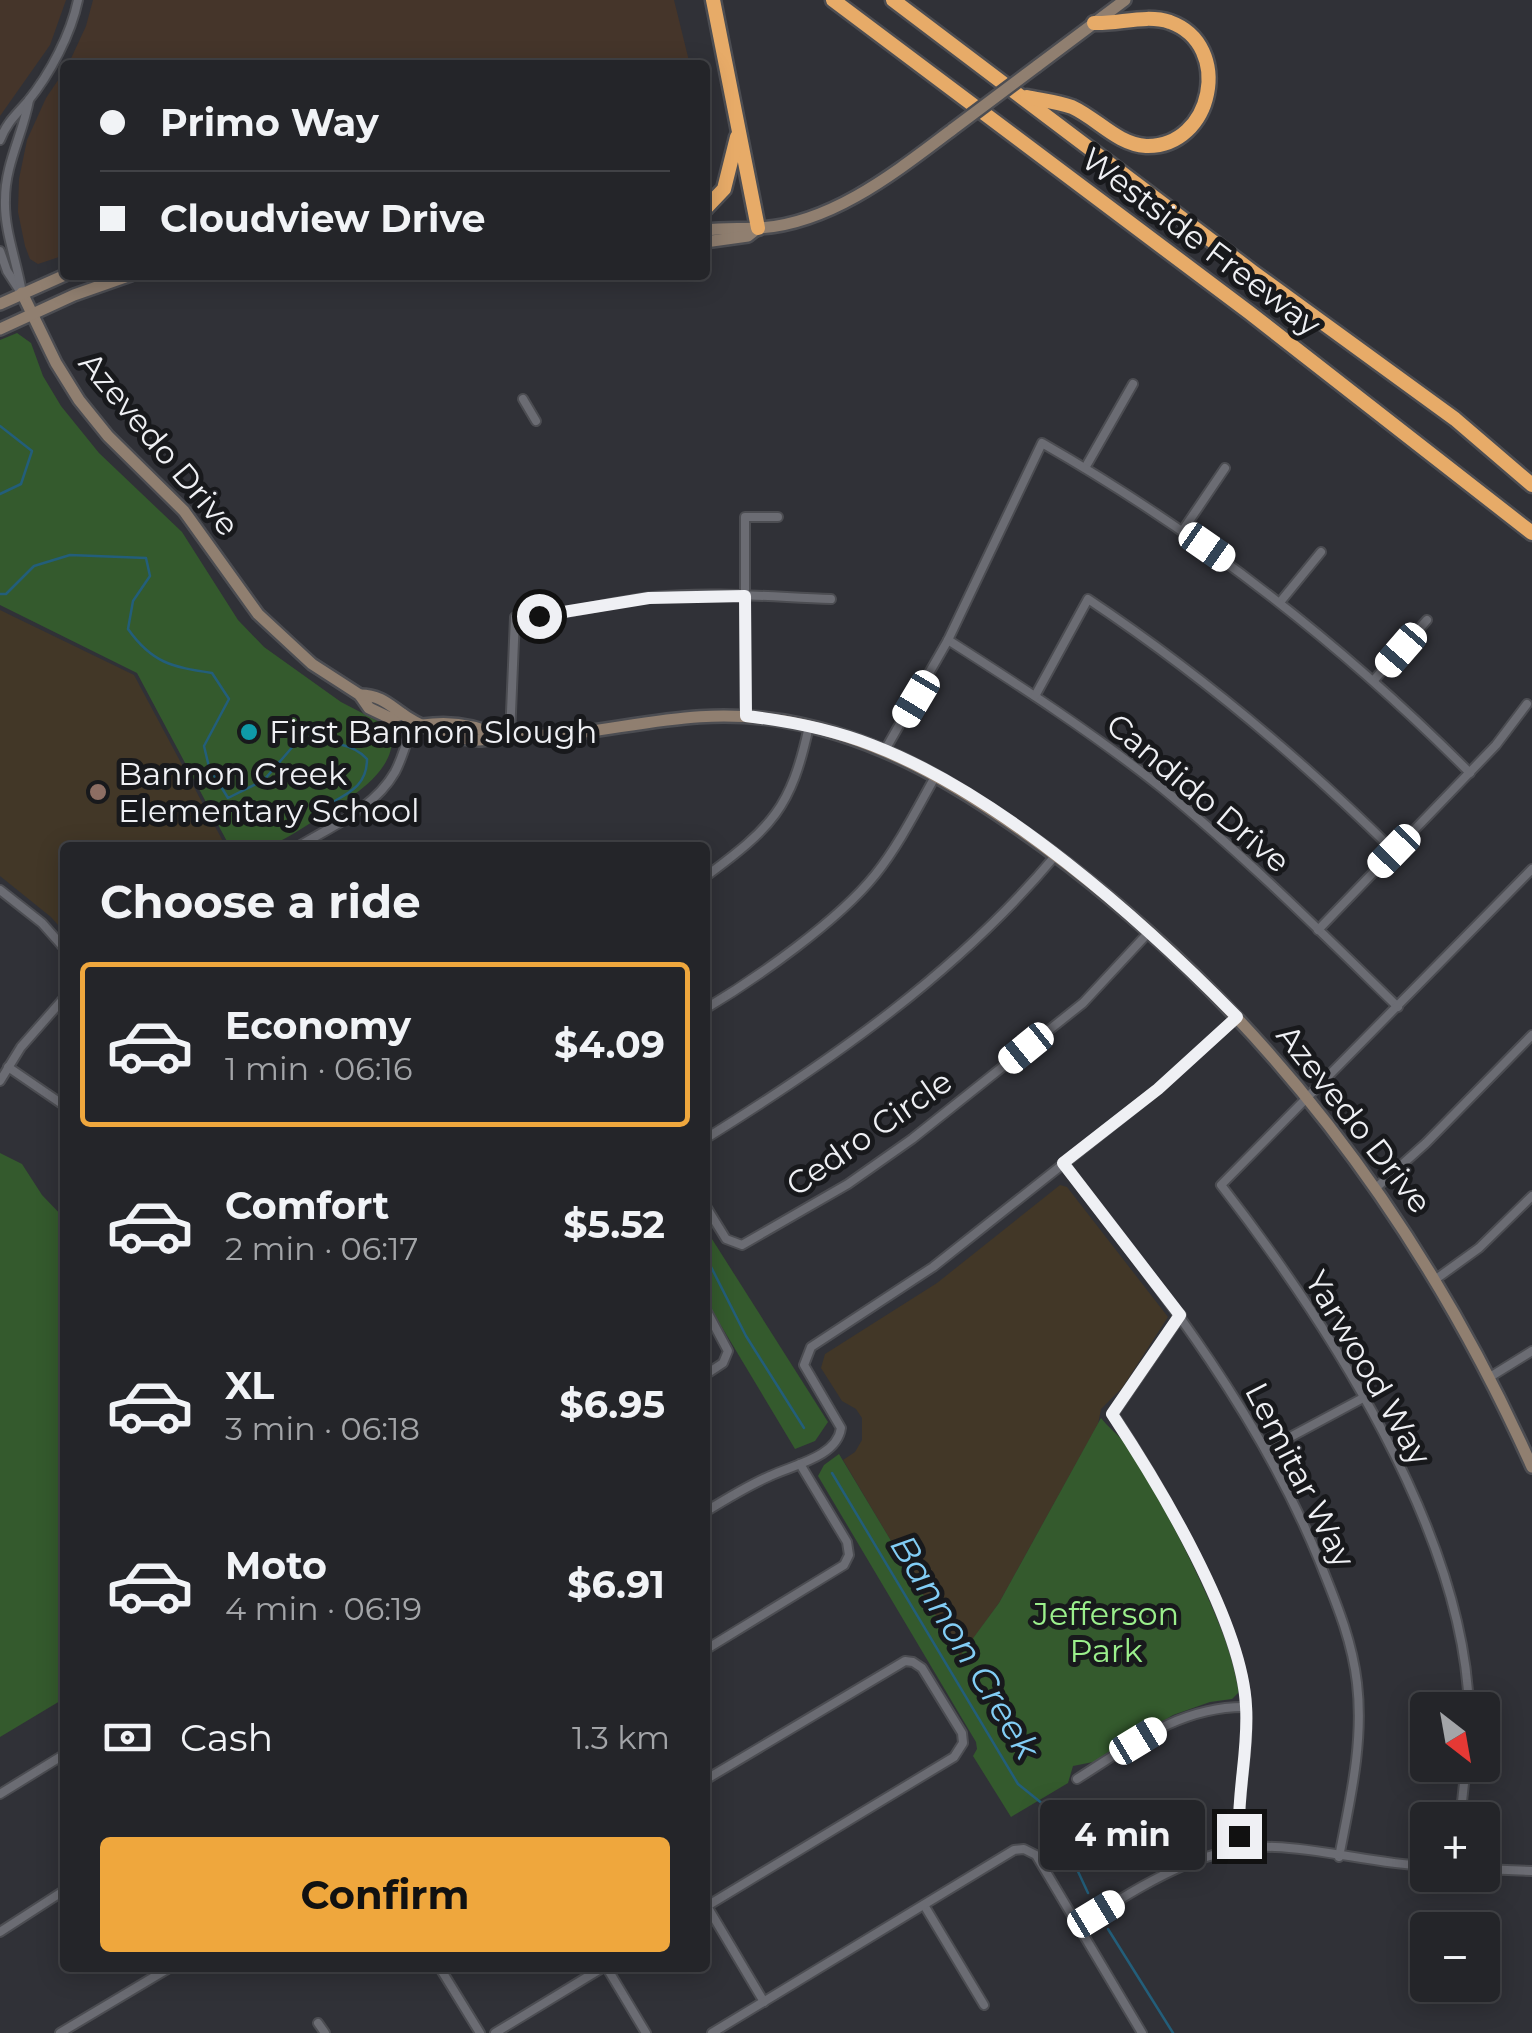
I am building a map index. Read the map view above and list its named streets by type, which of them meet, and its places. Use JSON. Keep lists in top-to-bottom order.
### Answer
{
  "streets": {
    "highway": ["Westside Freeway"],
    "street": [
      "Azevedo Drive",
      "Candido Drive",
      "Cedro Circle",
      "Yarwood Way",
      "Lemitar Way"
    ]
  },
  "crossings": [
    ["Azevedo Drive", "Cedro Circle"],
    ["Azevedo Drive", "Yarwood Way"]
  ],
  "water": ["Bannon Creek"],
  "parks": ["Jefferson Park"],
  "places": ["First Bannon Slough", "Bannon Creek Elementary School"],
  "north": "bottom right",
  "page": {
    "banner": ["Primo Way", "Cloudview Drive"],
    "heading": "Choose a ride",
    "list": [
      {
        "name": "Economy",
        "note": "1 min · 06:16",
        "value": "$4.09"
      },
      {
        "name": "Comfort",
        "note": "2 min · 06:17",
        "value": "$5.52"
      },
      {
        "name": "XL",
        "note": "3 min · 06:18",
        "value": "$6.95"
      },
      {
        "name": "Moto",
        "note": "4 min · 06:19",
        "value": "$6.91"
      }
    ],
    "pay": ["Cash", "1.3 km"],
    "map_buttons": ["+", "−"],
    "bubble": "4 min",
    "buttons": "Confirm"
  }
}
